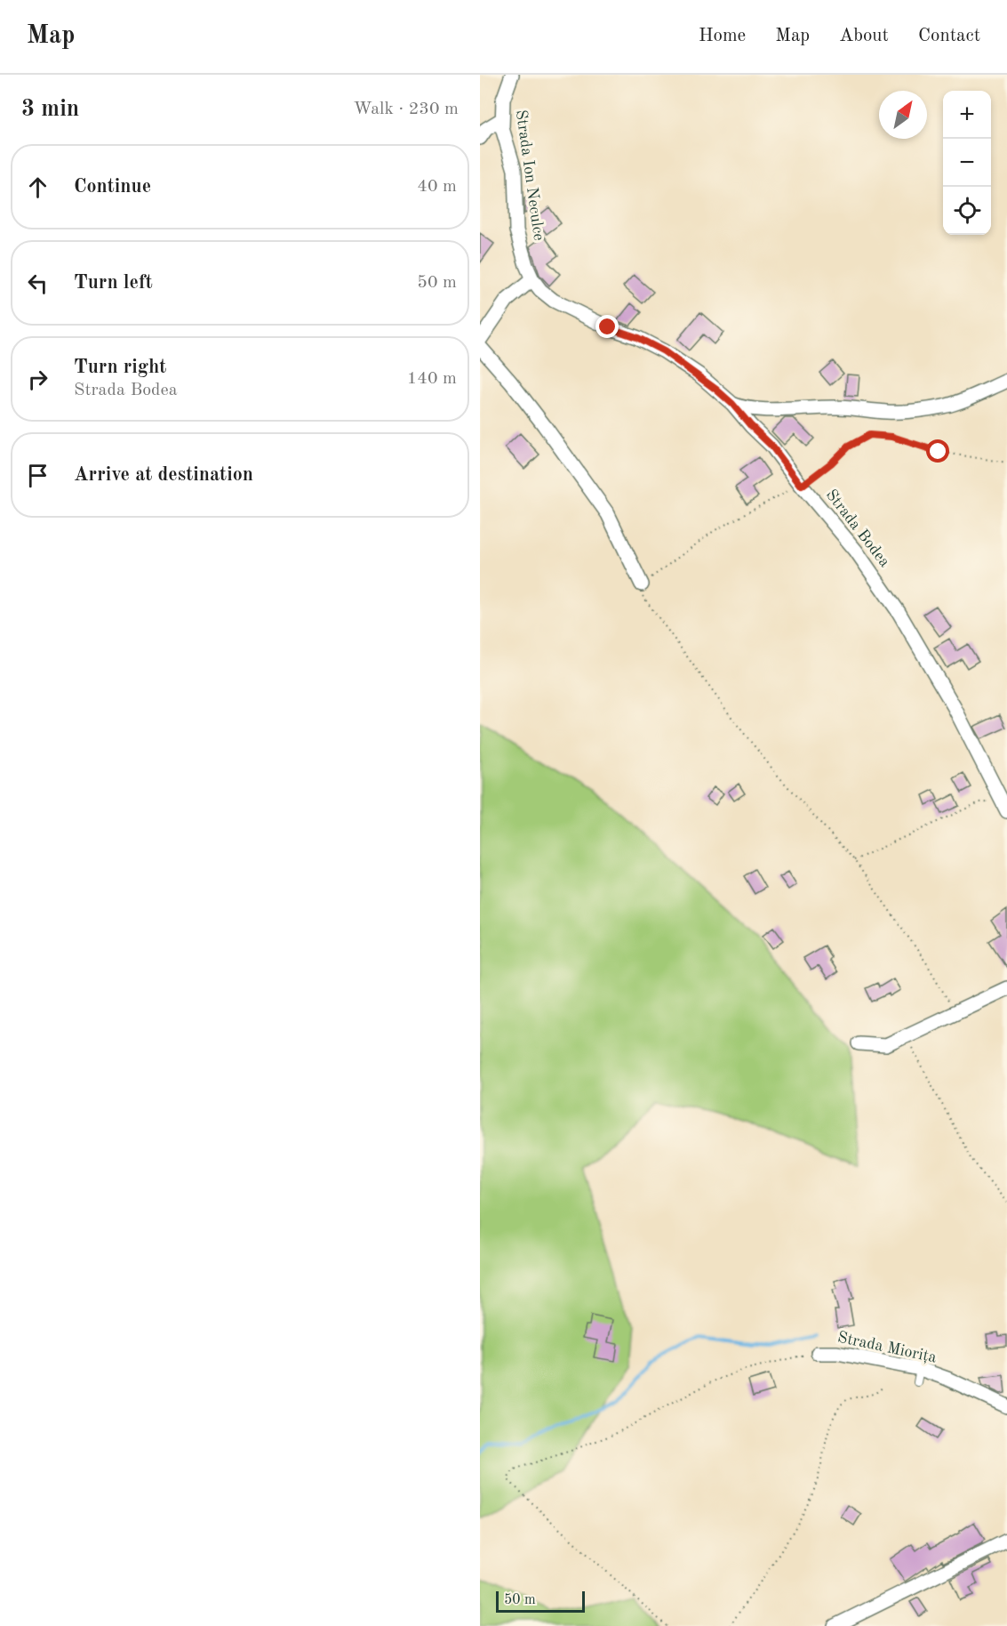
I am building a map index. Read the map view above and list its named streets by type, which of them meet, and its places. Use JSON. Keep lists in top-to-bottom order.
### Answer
{
  "streets": {
    "street": ["Strada Ion Neculce", "Strada Bodea", "Strada Miorița"]
  },
  "crossings": [
    ["Strada Ion Neculce", "Strada Bodea"]
  ],
  "scale_bar": "50 m",
  "north": "top right",
  "page": {
    "header": "Map",
    "nav": [
      "Home",
      "Map",
      "About",
      "Contact"
    ],
    "heading": ["3 min", "Walk · 230 m"],
    "map_buttons": ["+", "−"],
    "list": [
      ["Continue", "40 m"],
      ["Turn left", "50 m"],
      ["Turn right", "Strada Bodea", "140 m"],
      "Arrive at destination"
    ],
    "scale": "50 m"
  }
}
